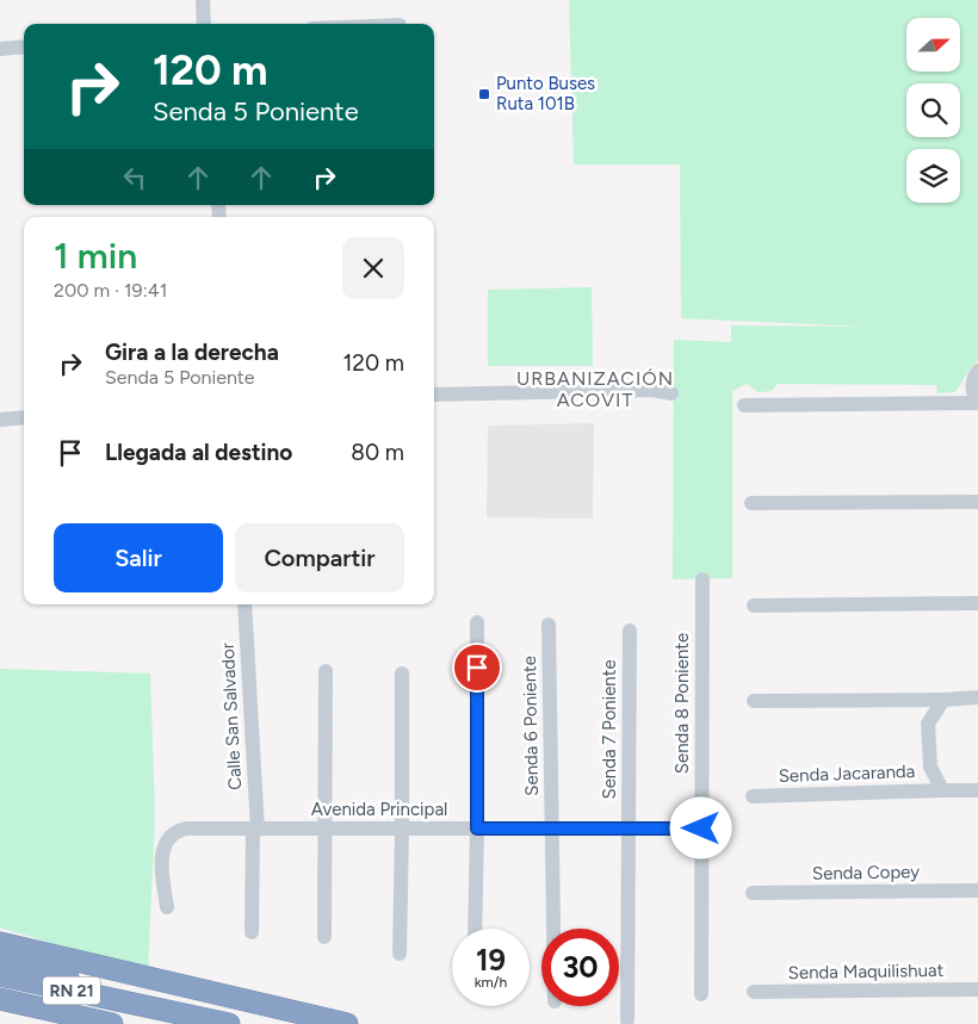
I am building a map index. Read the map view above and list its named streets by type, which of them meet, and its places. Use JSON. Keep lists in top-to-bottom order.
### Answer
{
  "streets": {
    "highway": ["RN 21"],
    "street": [
      "Senda 8 Poniente",
      "Calle San Salvador",
      "Senda 6 Poniente",
      "Senda 7 Poniente",
      "Senda Jacaranda",
      "Avenida Principal",
      "Senda Copey",
      "Senda Maquilishuat"
    ]
  },
  "crossings": [
    ["Senda 8 Poniente", "Avenida Principal"],
    ["Calle San Salvador", "Avenida Principal"],
    ["Senda 6 Poniente", "Avenida Principal"],
    ["Senda 7 Poniente", "Avenida Principal"]
  ],
  "districts": ["URBANIZACIÓN ACOVIT"],
  "places": {
    "transit": ["Punto Buses Ruta 101B"]
  },
  "north": "right",
  "page": {
    "turn": ["120 m", "Senda 5 Poniente"],
    "heading": ["1 min", "200 m · 19:41"],
    "list": [
      {
        "name": "Gira a la derecha",
        "note": "Senda 5 Poniente",
        "value": "120 m"
      },
      {
        "name": "Llegada al destino",
        "value": "80 m"
      }
    ],
    "buttons": ["Salir", "Compartir"],
    "speed": "19 km/h",
    "limit": "30"
  }
}
